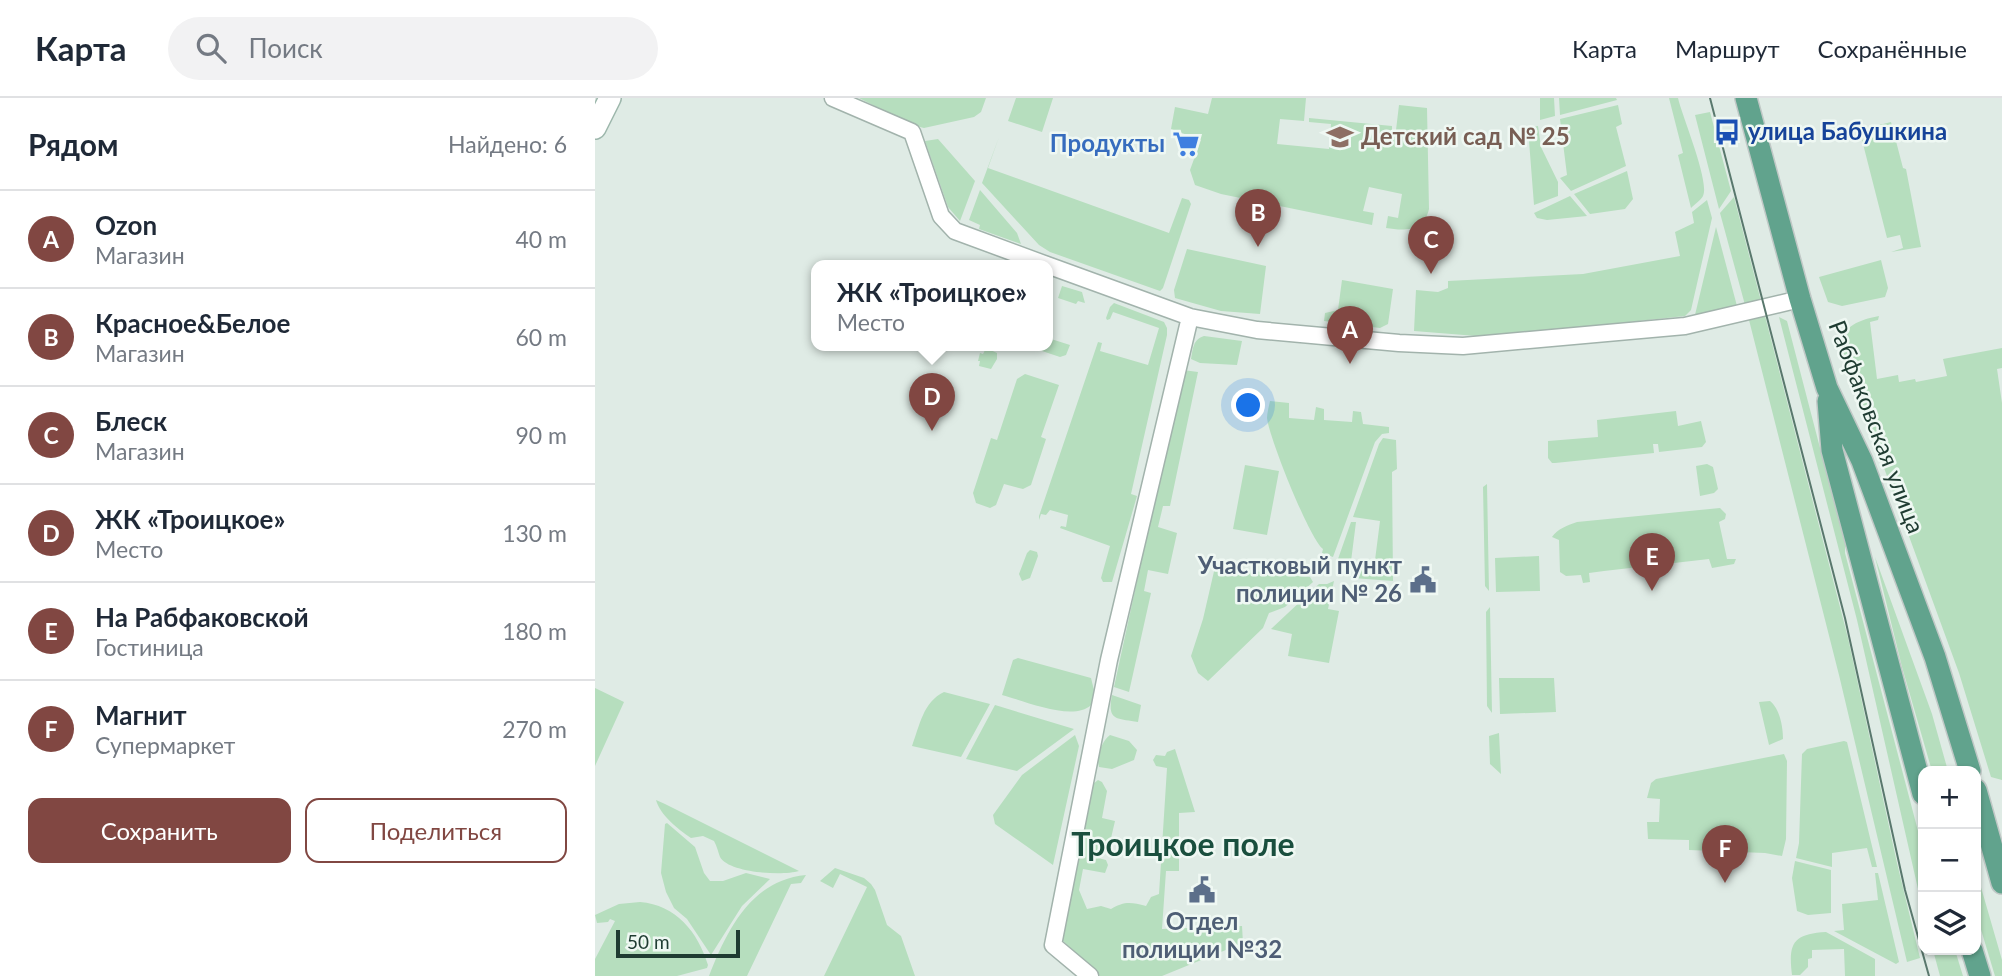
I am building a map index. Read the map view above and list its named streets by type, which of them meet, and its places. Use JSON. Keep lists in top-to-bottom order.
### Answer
{
  "streets": {
    "main road": ["Рабфаковская улица"]
  },
  "districts": ["Троицкое поле"],
  "places": {
    "bus stop": ["улица Бабушкина"],
    "school or university": ["Детский сад № 25"],
    "supermarket": ["Продукты"],
    "public building": ["Участковый пункт полиции № 26", "Отдел полиции №32"]
  },
  "scale_bar": "50 m",
  "page": {
    "header": "Карта",
    "search": "Поиск",
    "nav": ["Карта", "Маршрут", "Сохранённые"],
    "heading": ["Рядом", "Найдено: 6"],
    "list": [
      {
        "mark": "A",
        "name": "Ozon",
        "note": "Магазин",
        "value": "40 m"
      },
      {
        "mark": "B",
        "name": "Красное&Белое",
        "note": "Магазин",
        "value": "60 m"
      },
      {
        "mark": "C",
        "name": "Блеск",
        "note": "Магазин",
        "value": "90 m"
      },
      {
        "mark": "D",
        "name": "ЖК «Троицкое»",
        "note": "Место",
        "value": "130 m"
      },
      {
        "mark": "E",
        "name": "На Рабфаковской",
        "note": "Гостиница",
        "value": "180 m"
      },
      {
        "mark": "F",
        "name": "Магнит",
        "note": "Супермаркет",
        "value": "270 m"
      }
    ],
    "pins": [
      "B",
      "C",
      "A",
      "D",
      "E",
      "F"
    ],
    "popup": ["ЖК «Троицкое»", "Место"],
    "map_buttons": ["+", "−"],
    "buttons": ["Сохранить", "Поделиться"],
    "scale": "50 m"
  }
}
